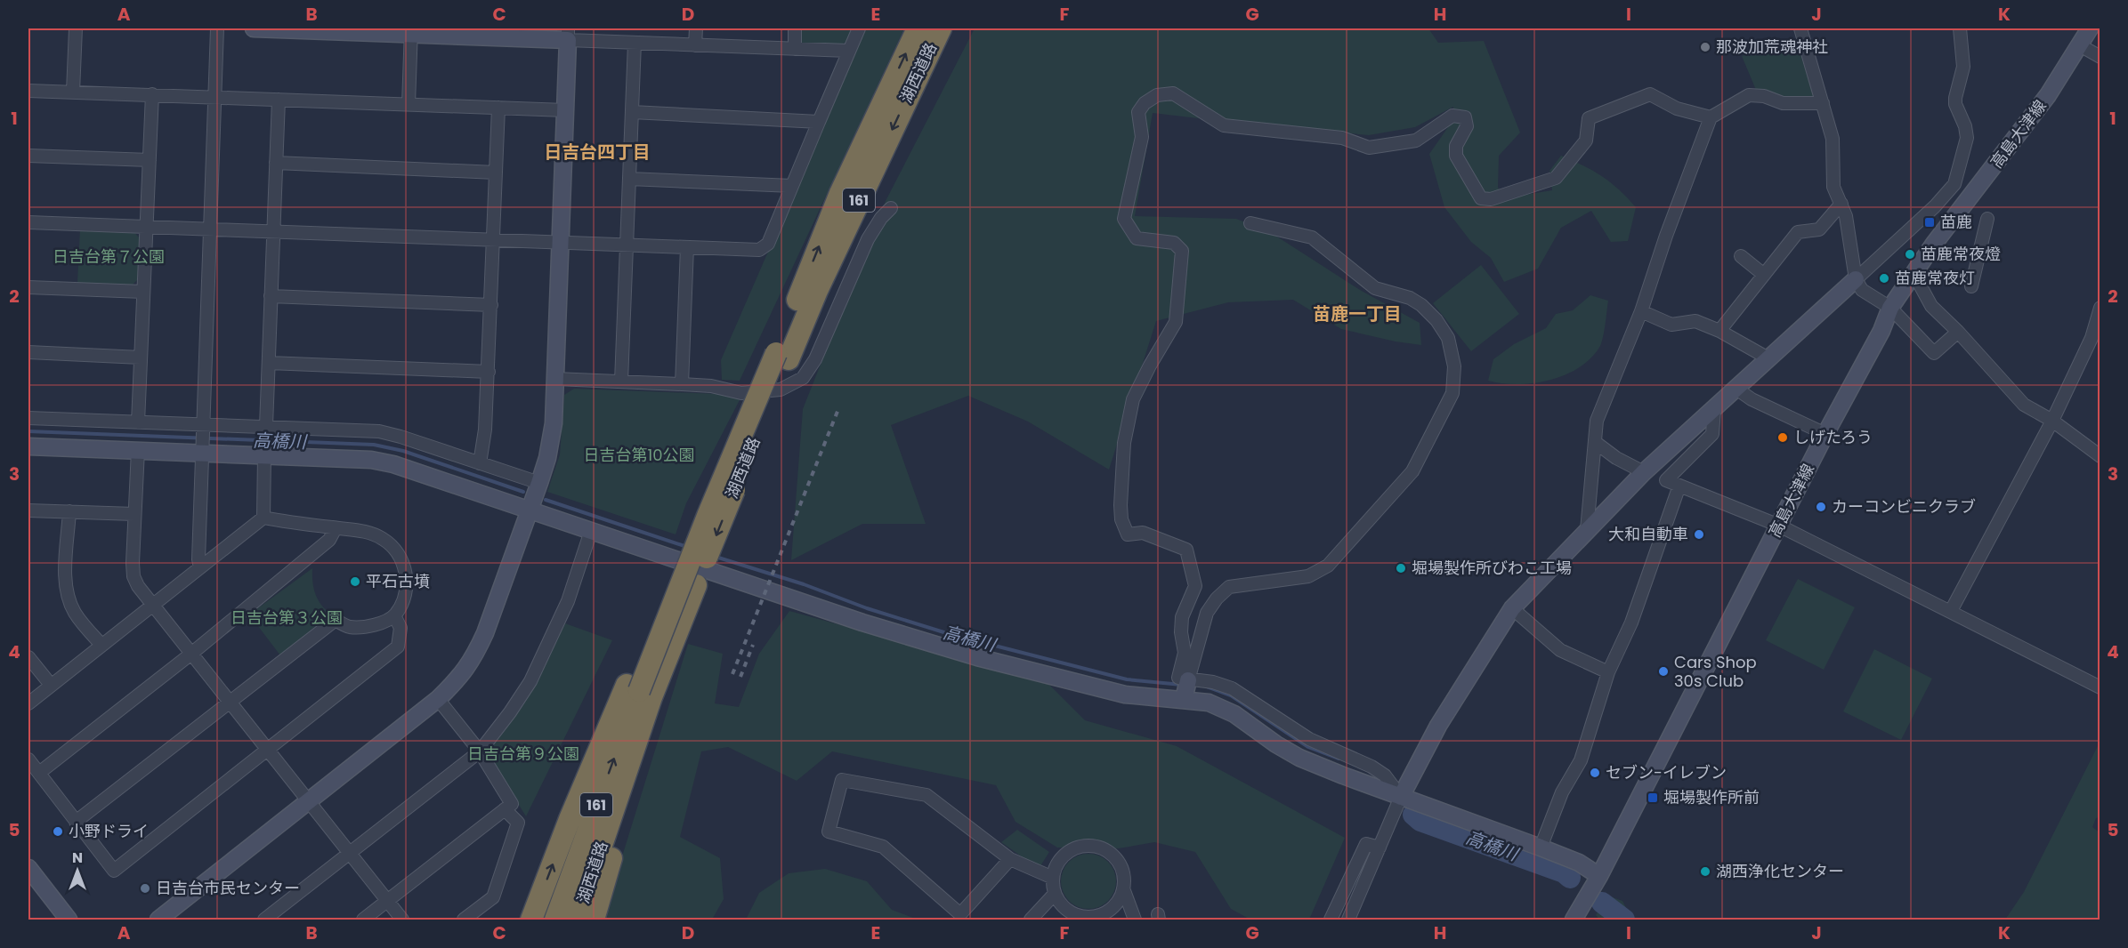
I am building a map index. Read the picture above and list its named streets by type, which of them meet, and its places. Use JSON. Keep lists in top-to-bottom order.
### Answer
{
  "streets": {
    "highway": ["湖西道路", "161"],
    "street": ["高島大津線"]
  },
  "districts": ["日吉台四丁目", "苗鹿一丁目"],
  "water": ["高橋川"],
  "parks": [
    "日吉台第７公園",
    "日吉台第10公園",
    "日吉台第３公園",
    "日吉台第９公園"
  ],
  "places": {
    "other": [
      "那波加荒魂神社",
      "苗鹿常夜燈",
      "苗鹿常夜灯",
      "しげたろう",
      "カーコンビニクラブ",
      "大和自動車",
      "堀場製作所びわこ工場",
      "平石古墳",
      "Cars Shop 30s Club",
      "セブン-イレブン",
      "小野ドライ",
      "湖西浄化センター",
      "日吉台市民センター"
    ],
    "transit": ["苗鹿", "堀場製作所前"]
  },
  "north": "top",
  "grid": {
    "columns": [
      "A",
      "B",
      "C",
      "D",
      "E",
      "F",
      "G",
      "H",
      "I",
      "J",
      "K"
    ],
    "rows": [
      "1",
      "2",
      "3",
      "4",
      "5"
    ]
  }
}
